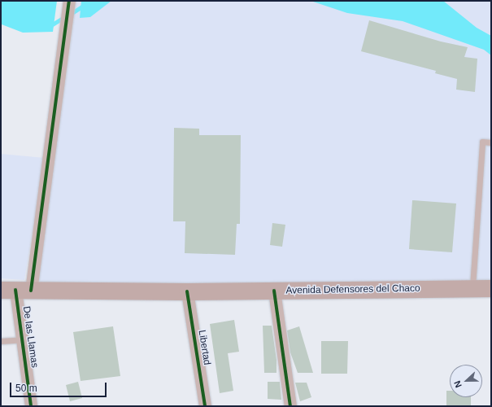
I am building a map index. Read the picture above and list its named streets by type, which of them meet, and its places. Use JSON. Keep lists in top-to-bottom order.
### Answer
{
  "streets": {
    "main road": ["Avenida Defensores del Chaco"],
    "street": ["De las Llamas", "Libertad"]
  },
  "crossings": [
    ["Avenida Defensores del Chaco", "De las Llamas"],
    ["Avenida Defensores del Chaco", "Libertad"]
  ],
  "scale_bar": "50 m",
  "north": "left"
}
